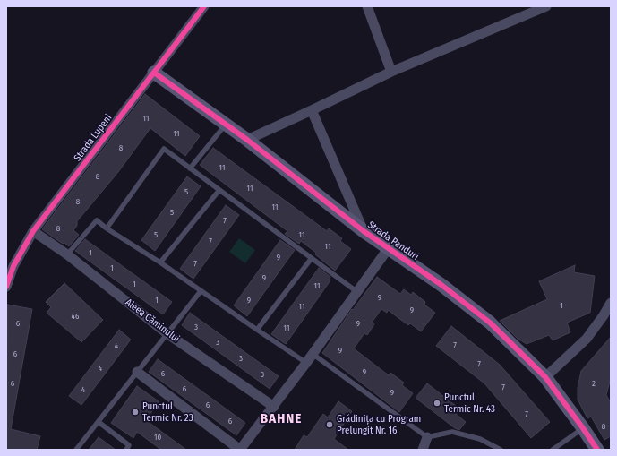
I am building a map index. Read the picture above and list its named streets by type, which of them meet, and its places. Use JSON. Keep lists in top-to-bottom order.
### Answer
{
  "streets": {
    "street": ["Strada Lupeni", "Strada Panduri", "Aleea Căminului"]
  },
  "crossings": [
    ["Strada Lupeni", "Strada Panduri"],
    ["Strada Lupeni", "Aleea Căminului"]
  ],
  "districts": ["BAHNE"],
  "places": ["Punctul Termic Nr. 43", "Punctul Termic Nr. 23", "Grădinița cu Program Prelungit Nr. 16"],
  "house_numbers": [
    "11",
    "11",
    "8",
    "11",
    "8",
    "11",
    "5",
    "8",
    "11",
    "5",
    "7",
    "8",
    "5",
    "11",
    "7",
    "11",
    "1",
    "9",
    "7",
    "1",
    "9",
    "1",
    "11",
    "9",
    "1",
    "9",
    "1",
    "11",
    "9",
    "46",
    "6",
    "9",
    "3",
    "11",
    "3",
    "7",
    "4",
    "9",
    "6",
    "3",
    "7",
    "4",
    "9",
    "6",
    "3",
    "6",
    "2",
    "7",
    "6",
    "4",
    "9",
    "6",
    "7",
    "6",
    "8",
    "10"
  ]
}
